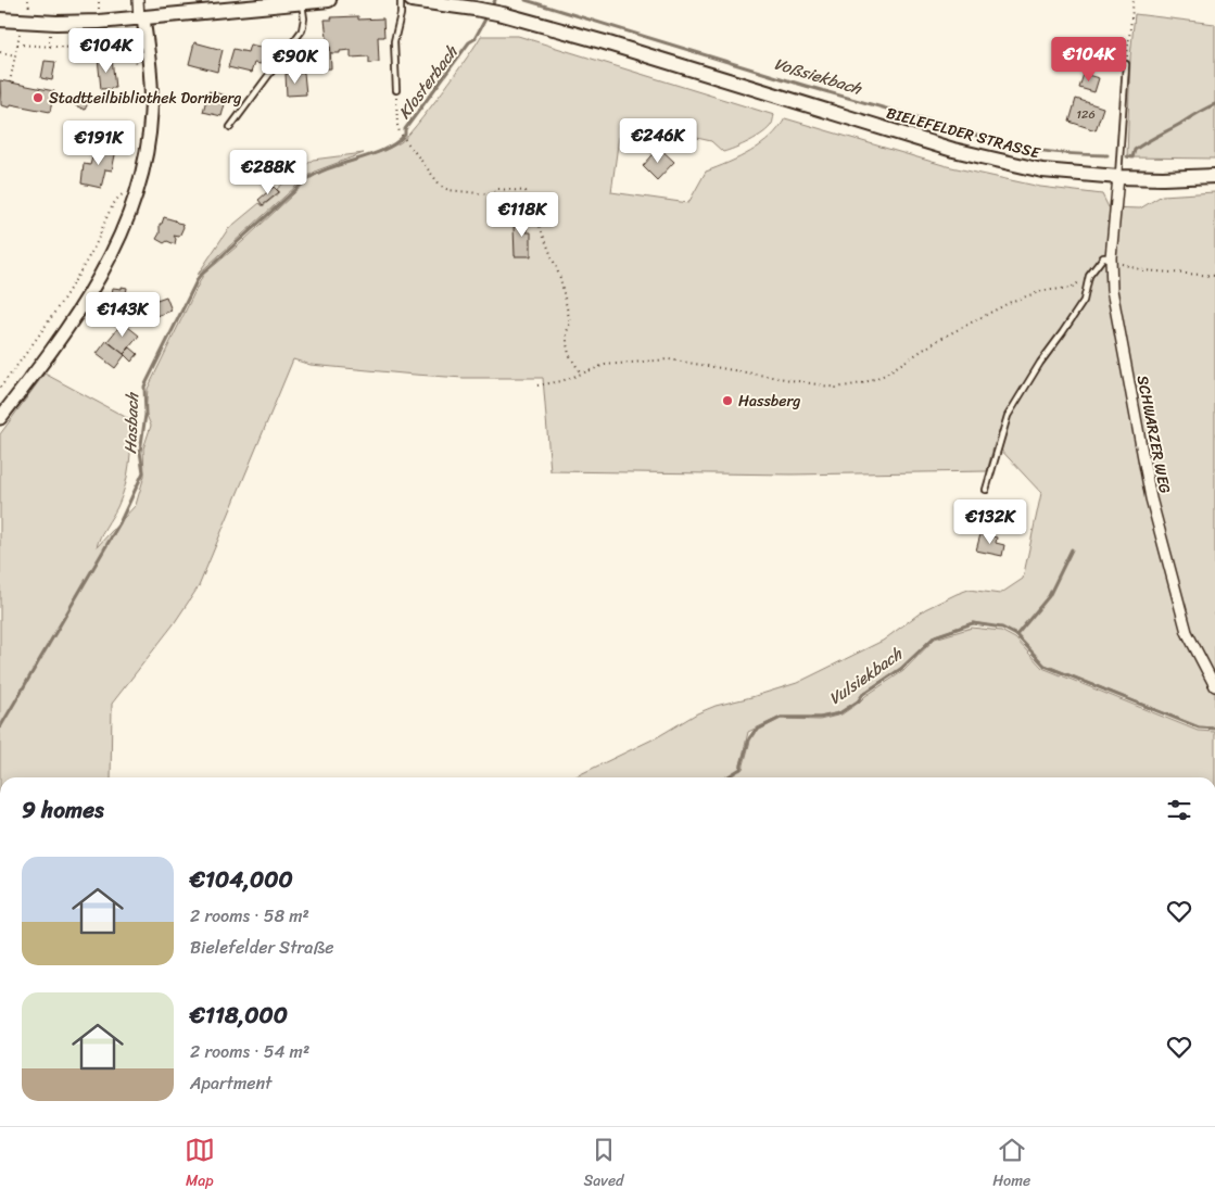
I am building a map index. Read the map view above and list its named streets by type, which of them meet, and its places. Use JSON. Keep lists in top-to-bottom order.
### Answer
{
  "streets": {
    "main road": ["BIELEFELDER STRASSE"],
    "street": ["SCHWARZER WEG"]
  },
  "crossings": [
    ["BIELEFELDER STRASSE", "SCHWARZER WEG"]
  ],
  "water": [
    "Voßsiekbach",
    "Klosterbach",
    "Hasbach",
    "Vulsiekbach"
  ],
  "places": ["Stadtteilbibliothek Dornberg", "Hassberg"],
  "house_numbers": ["126"],
  "page": {
    "price": [
      "€104K",
      "€104K",
      "€90K",
      "€246K",
      "€191K",
      "€288K",
      "€118K",
      "€143K",
      "€132K"
    ],
    "heading": "9 homes",
    "list": [
      {
        "name": "€104,000",
        "note": "2 rooms · 58 m² · Bielefelder Straße"
      },
      {
        "name": "€118,000",
        "note": "2 rooms · 54 m² · Apartment"
      }
    ],
    "tabs": ["Map", "Saved", "Home"]
  }
}
